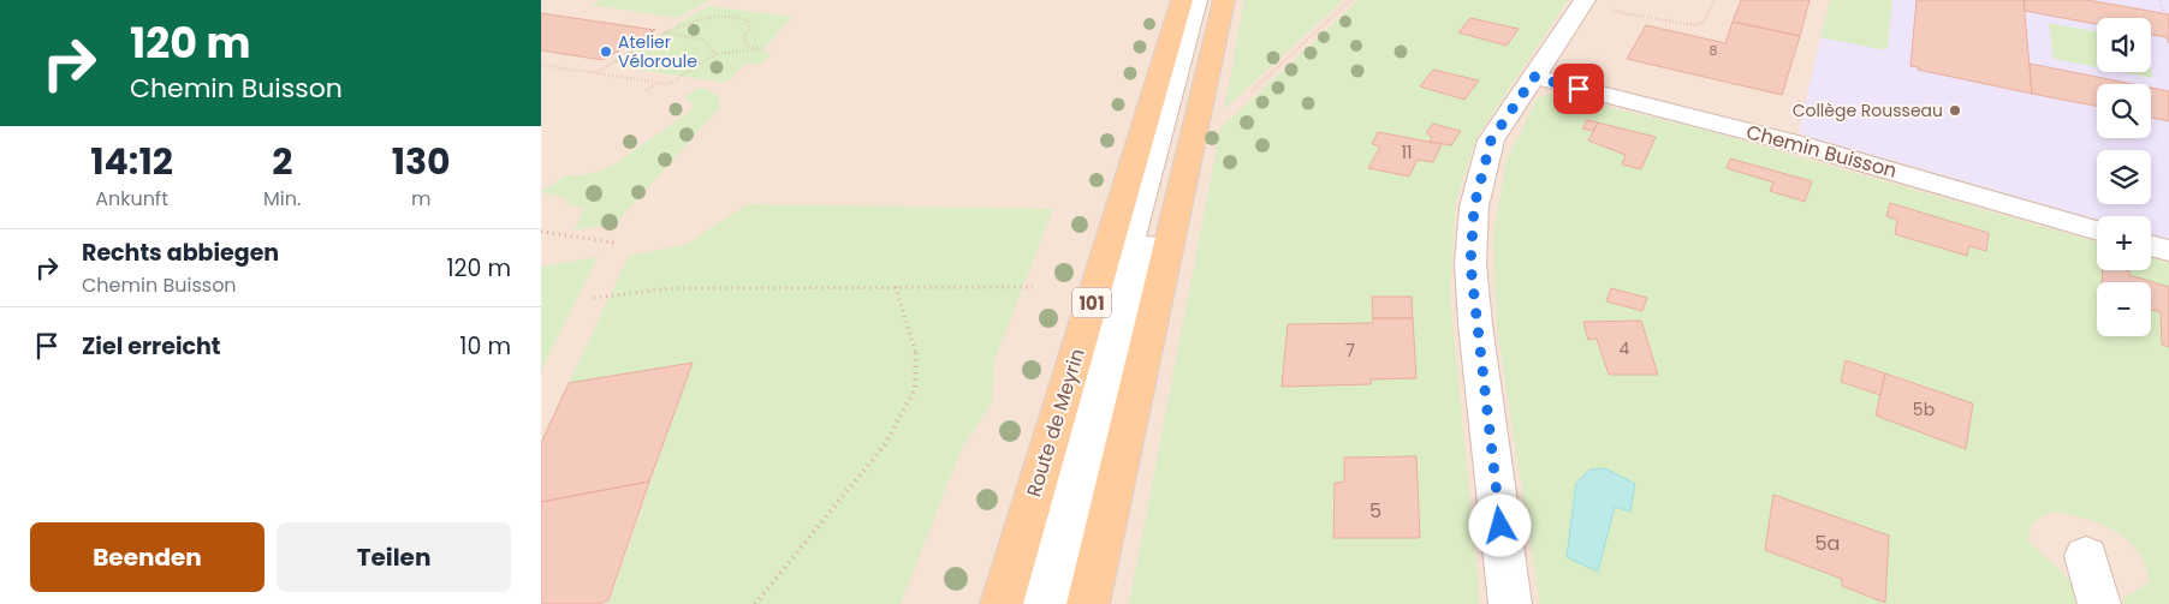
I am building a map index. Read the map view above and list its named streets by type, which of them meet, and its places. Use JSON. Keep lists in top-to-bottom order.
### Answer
{
  "streets": {
    "main road": ["101", "Route de Meyrin"],
    "street": ["Chemin Buisson"]
  },
  "places": ["Atelier Véloroule", "Collège Rousseau"],
  "house_numbers": [
    "8",
    "11",
    "4",
    "7",
    "5b",
    "5",
    "5a"
  ],
  "page": {
    "turn": ["120 m", "Chemin Buisson"],
    "map_buttons": ["+", "−"],
    "eta": [
      "14:12",
      "Ankunft",
      "2",
      "Min.",
      "130",
      "m"
    ],
    "list": [
      {
        "name": "Rechts abbiegen",
        "note": "Chemin Buisson",
        "value": "120 m"
      },
      {
        "name": "Ziel erreicht",
        "value": "10 m"
      }
    ],
    "buttons": ["Beenden", "Teilen"]
  }
}
